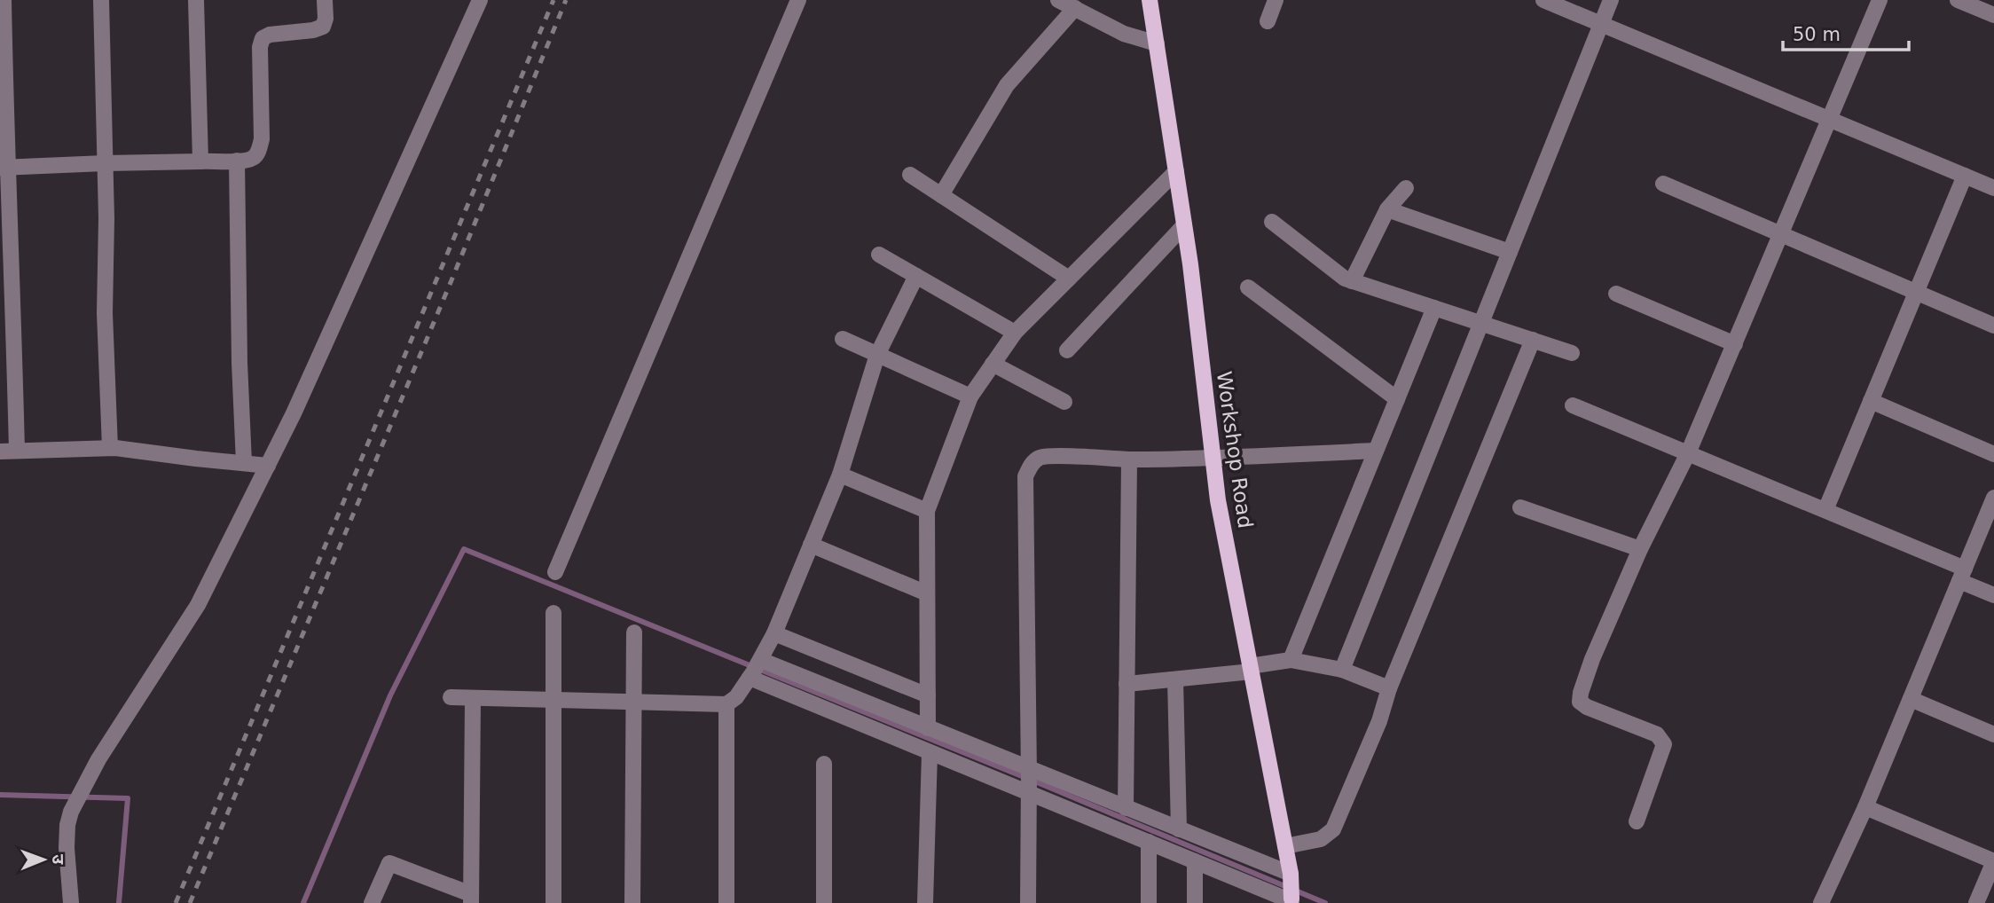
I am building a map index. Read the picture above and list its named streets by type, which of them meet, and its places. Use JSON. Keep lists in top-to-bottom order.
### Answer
{
  "streets": {
    "main road": ["Workshop Road"]
  },
  "scale_bar": "50 m",
  "north": "right"
}
